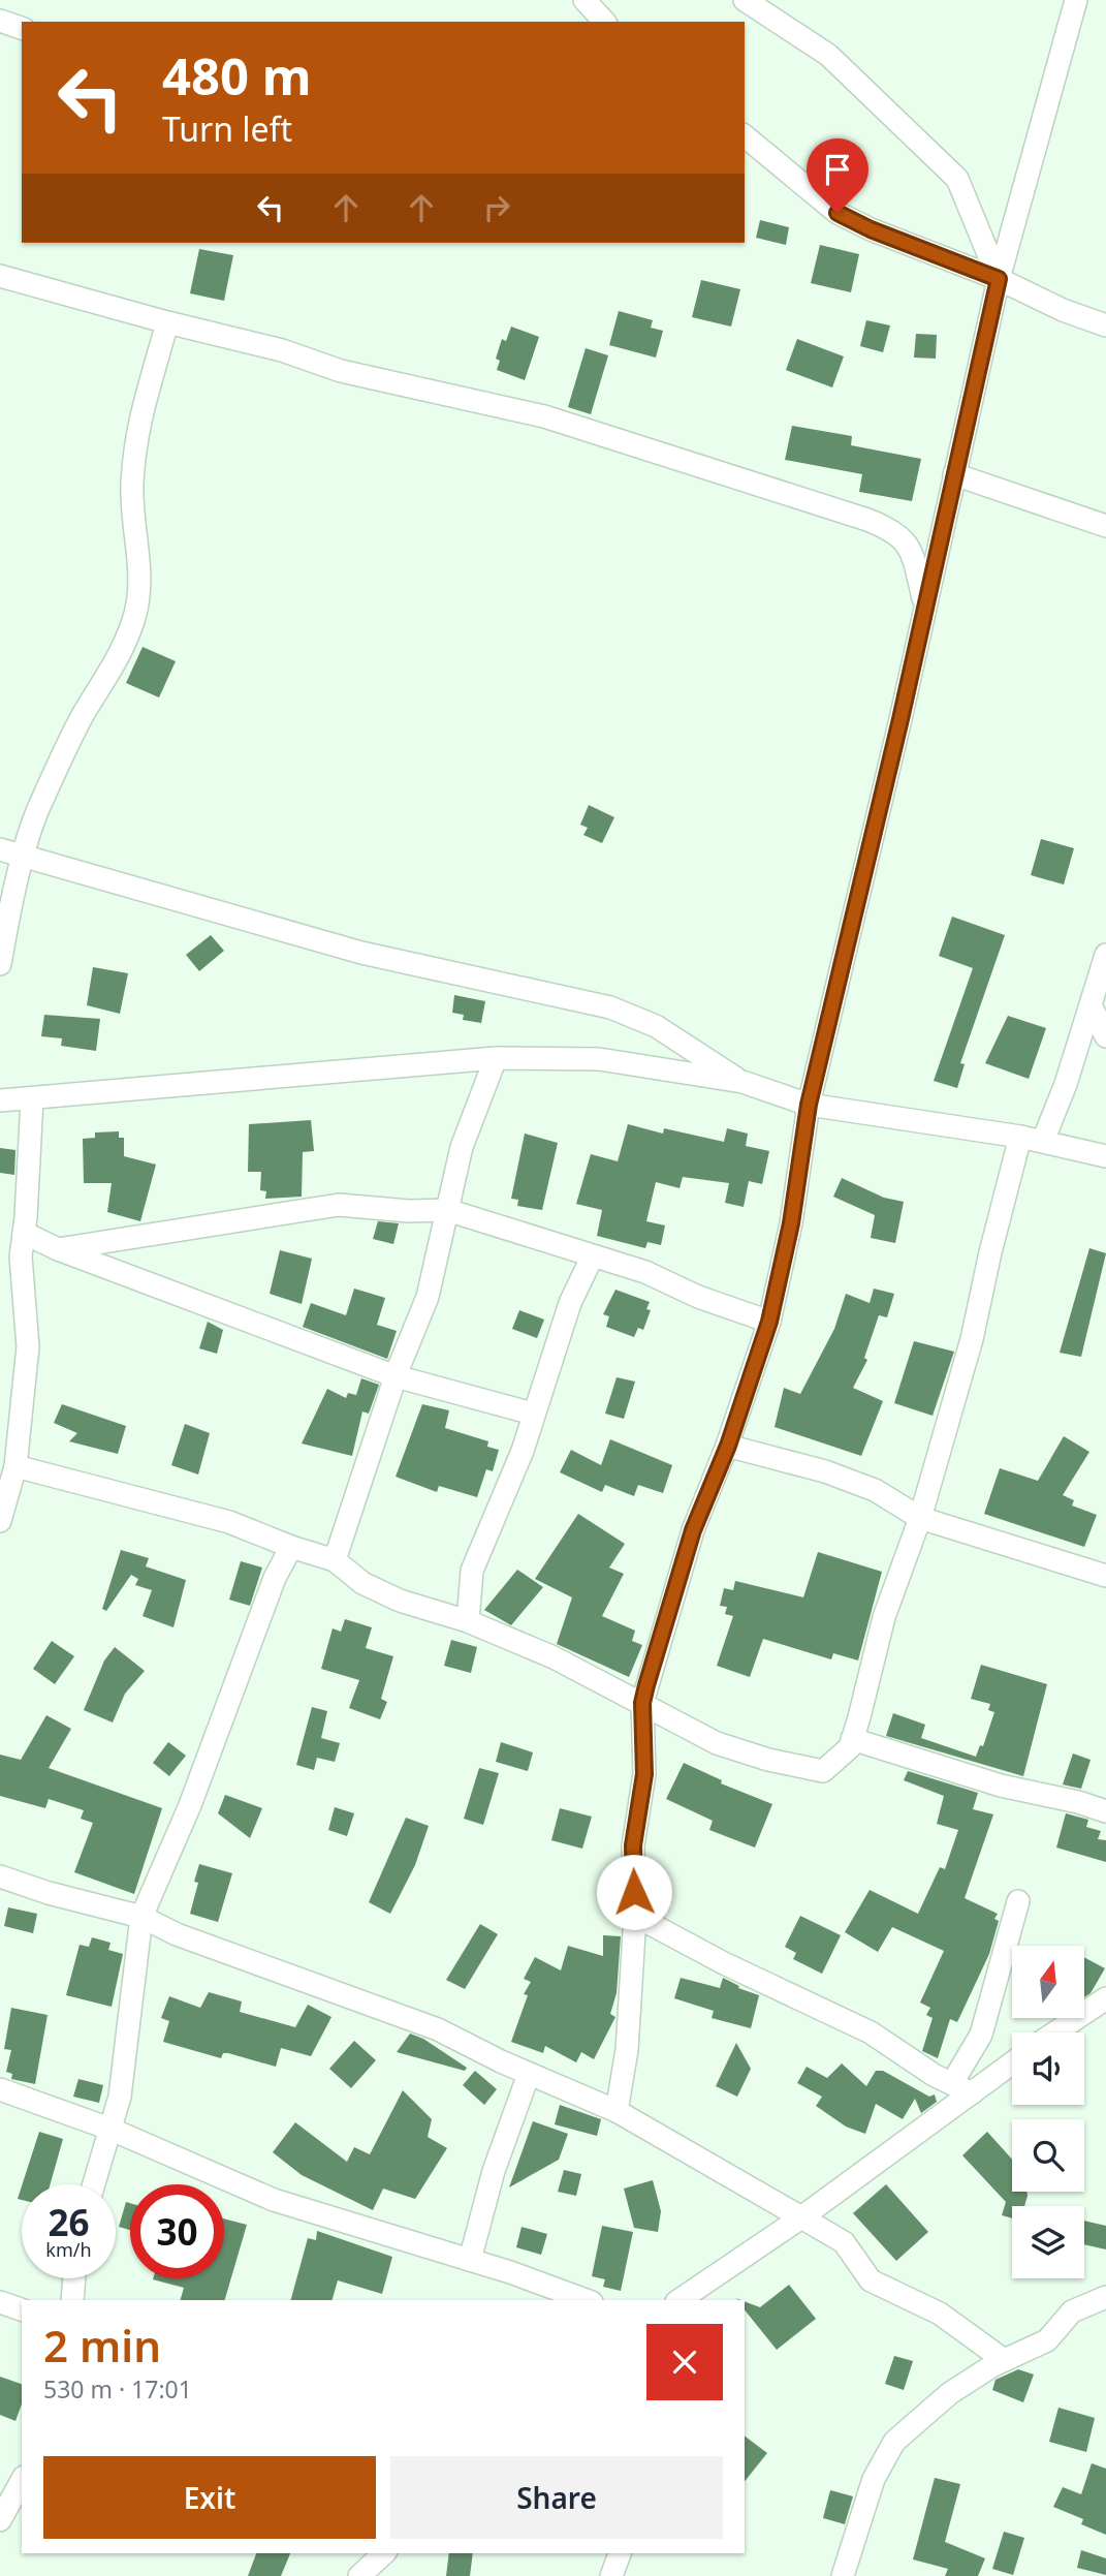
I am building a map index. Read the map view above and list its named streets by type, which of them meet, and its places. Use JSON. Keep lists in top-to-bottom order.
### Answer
{
  "north": "top",
  "page": {
    "turn": ["480 m", "Turn left"],
    "speed": "26 km/h",
    "limit": "30",
    "heading": ["2 min", "530 m · 17:01"],
    "buttons": ["Exit", "Share"]
  }
}
